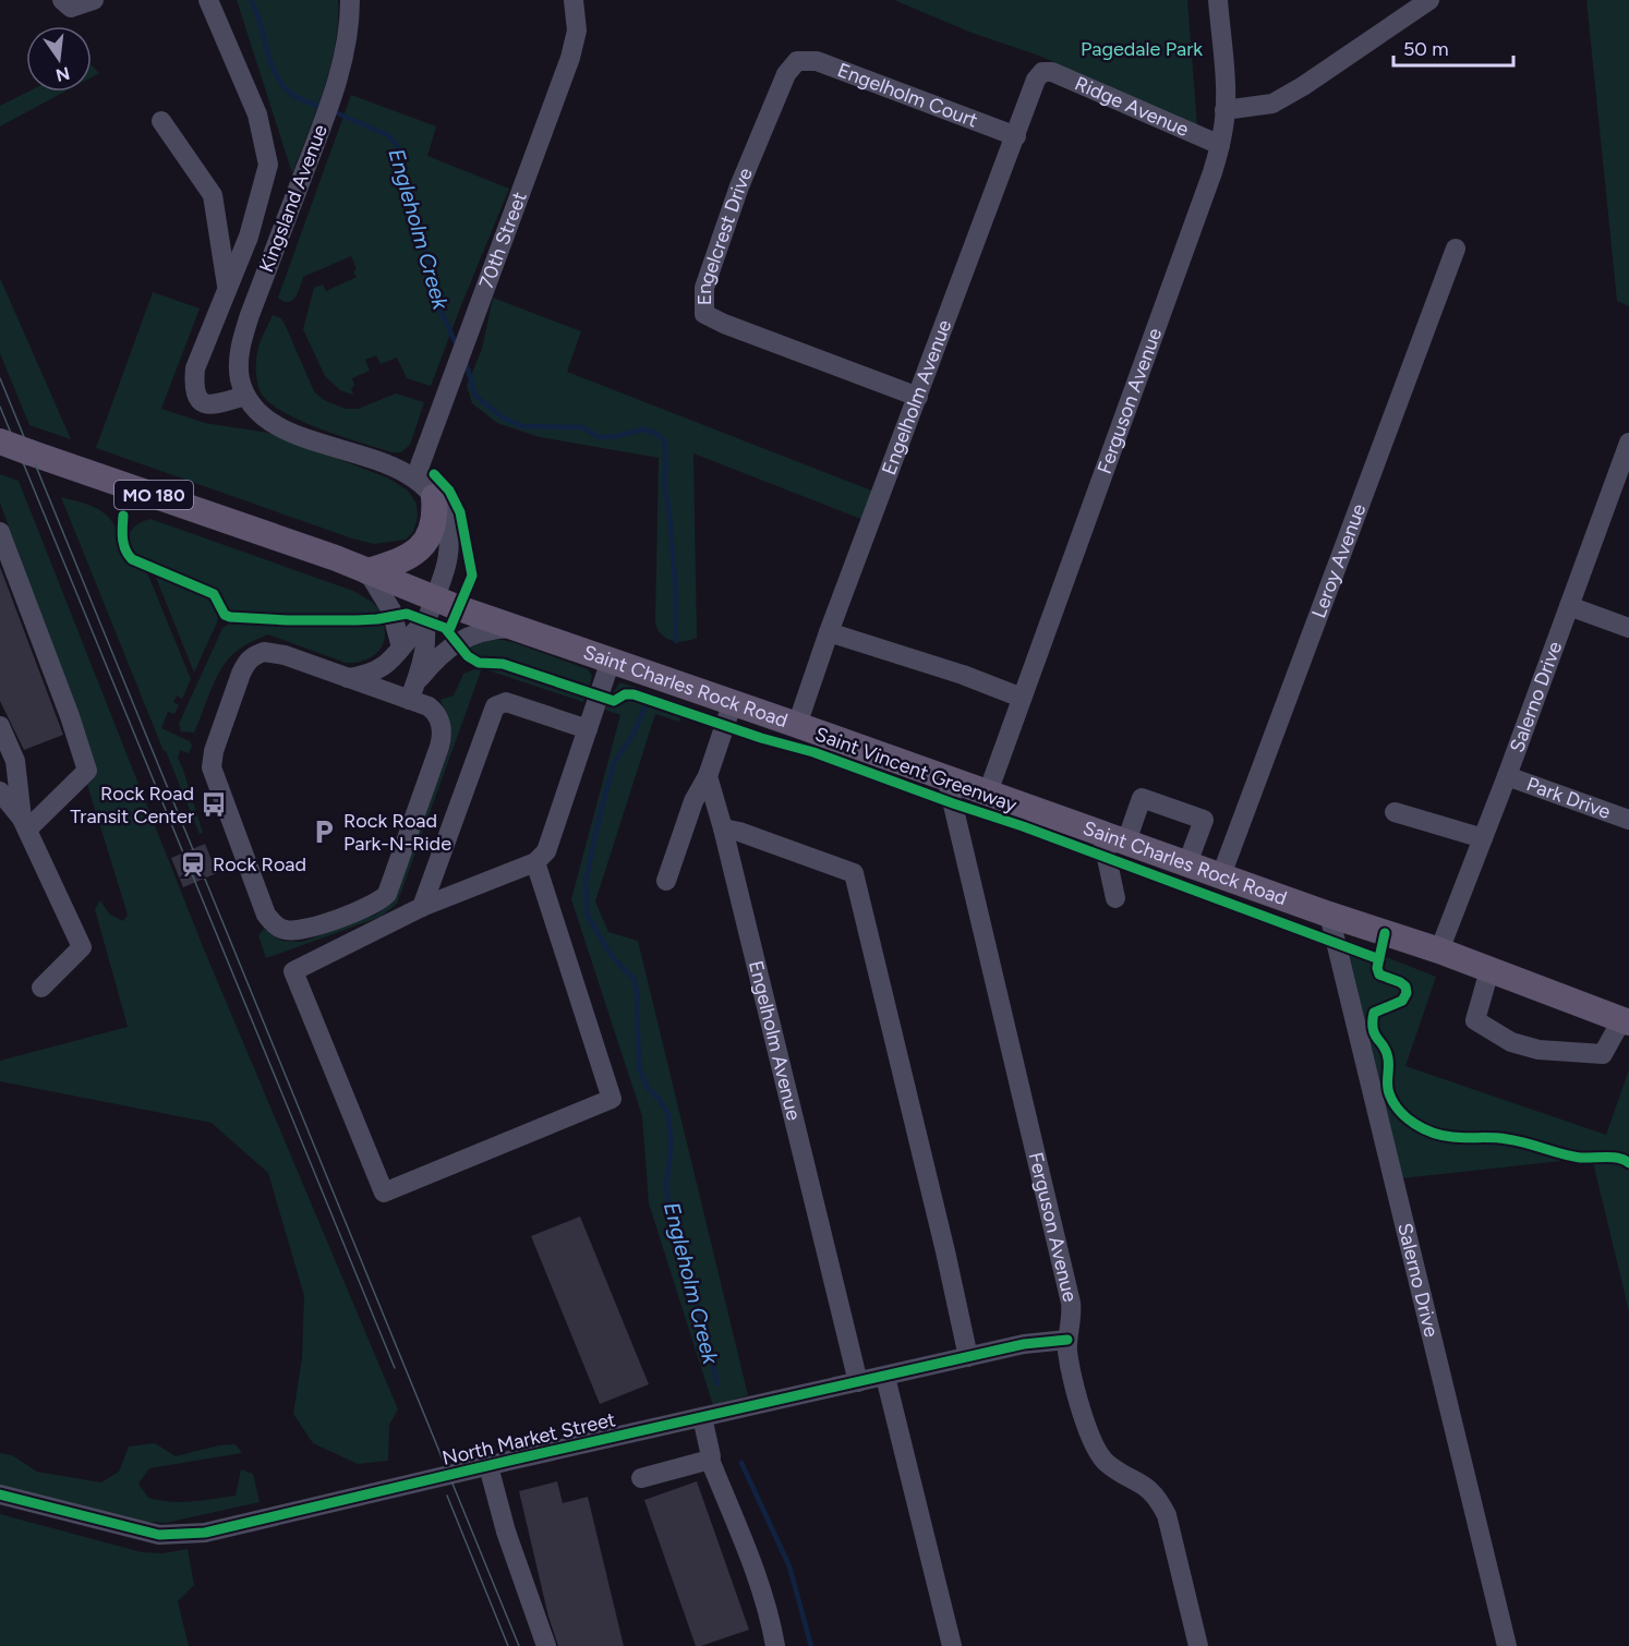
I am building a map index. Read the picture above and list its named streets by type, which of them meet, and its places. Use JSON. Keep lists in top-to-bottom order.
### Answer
{
  "streets": {
    "main road": ["MO 180", "Saint Charles Rock Road"],
    "street": [
      "Engelholm Court",
      "Ridge Avenue",
      "Kingsland Avenue",
      "Engelcrest Drive",
      "70th Street",
      "Engelholm Avenue",
      "Ferguson Avenue",
      "Leroy Avenue",
      "Salerno Drive",
      "Park Drive",
      "North Market Street"
    ],
    "cycle path": ["Saint Vincent Greenway"]
  },
  "crossings": [
    ["Engelholm Court", "Engelcrest Drive"],
    ["Engelholm Court", "Engelholm Avenue"],
    ["Ridge Avenue", "Engelholm Avenue"],
    ["Ridge Avenue", "Ferguson Avenue"],
    ["Engelcrest Drive", "Engelholm Avenue"],
    ["Engelholm Avenue", "Saint Charles Rock Road"],
    ["Engelholm Avenue", "North Market Street"],
    ["Ferguson Avenue", "Saint Charles Rock Road"],
    ["Ferguson Avenue", "North Market Street"],
    ["Leroy Avenue", "Saint Charles Rock Road"],
    ["Saint Charles Rock Road", "Salerno Drive"],
    ["Salerno Drive", "Park Drive"]
  ],
  "water": ["Engleholm Creek"],
  "parks": ["Pagedale Park"],
  "places": {
    "bus stop": ["Rock Road Transit Center"],
    "parking": ["Rock Road Park-N-Ride"],
    "station": ["Rock Road"]
  },
  "scale_bar": "50 m",
  "north": "bottom"
}
